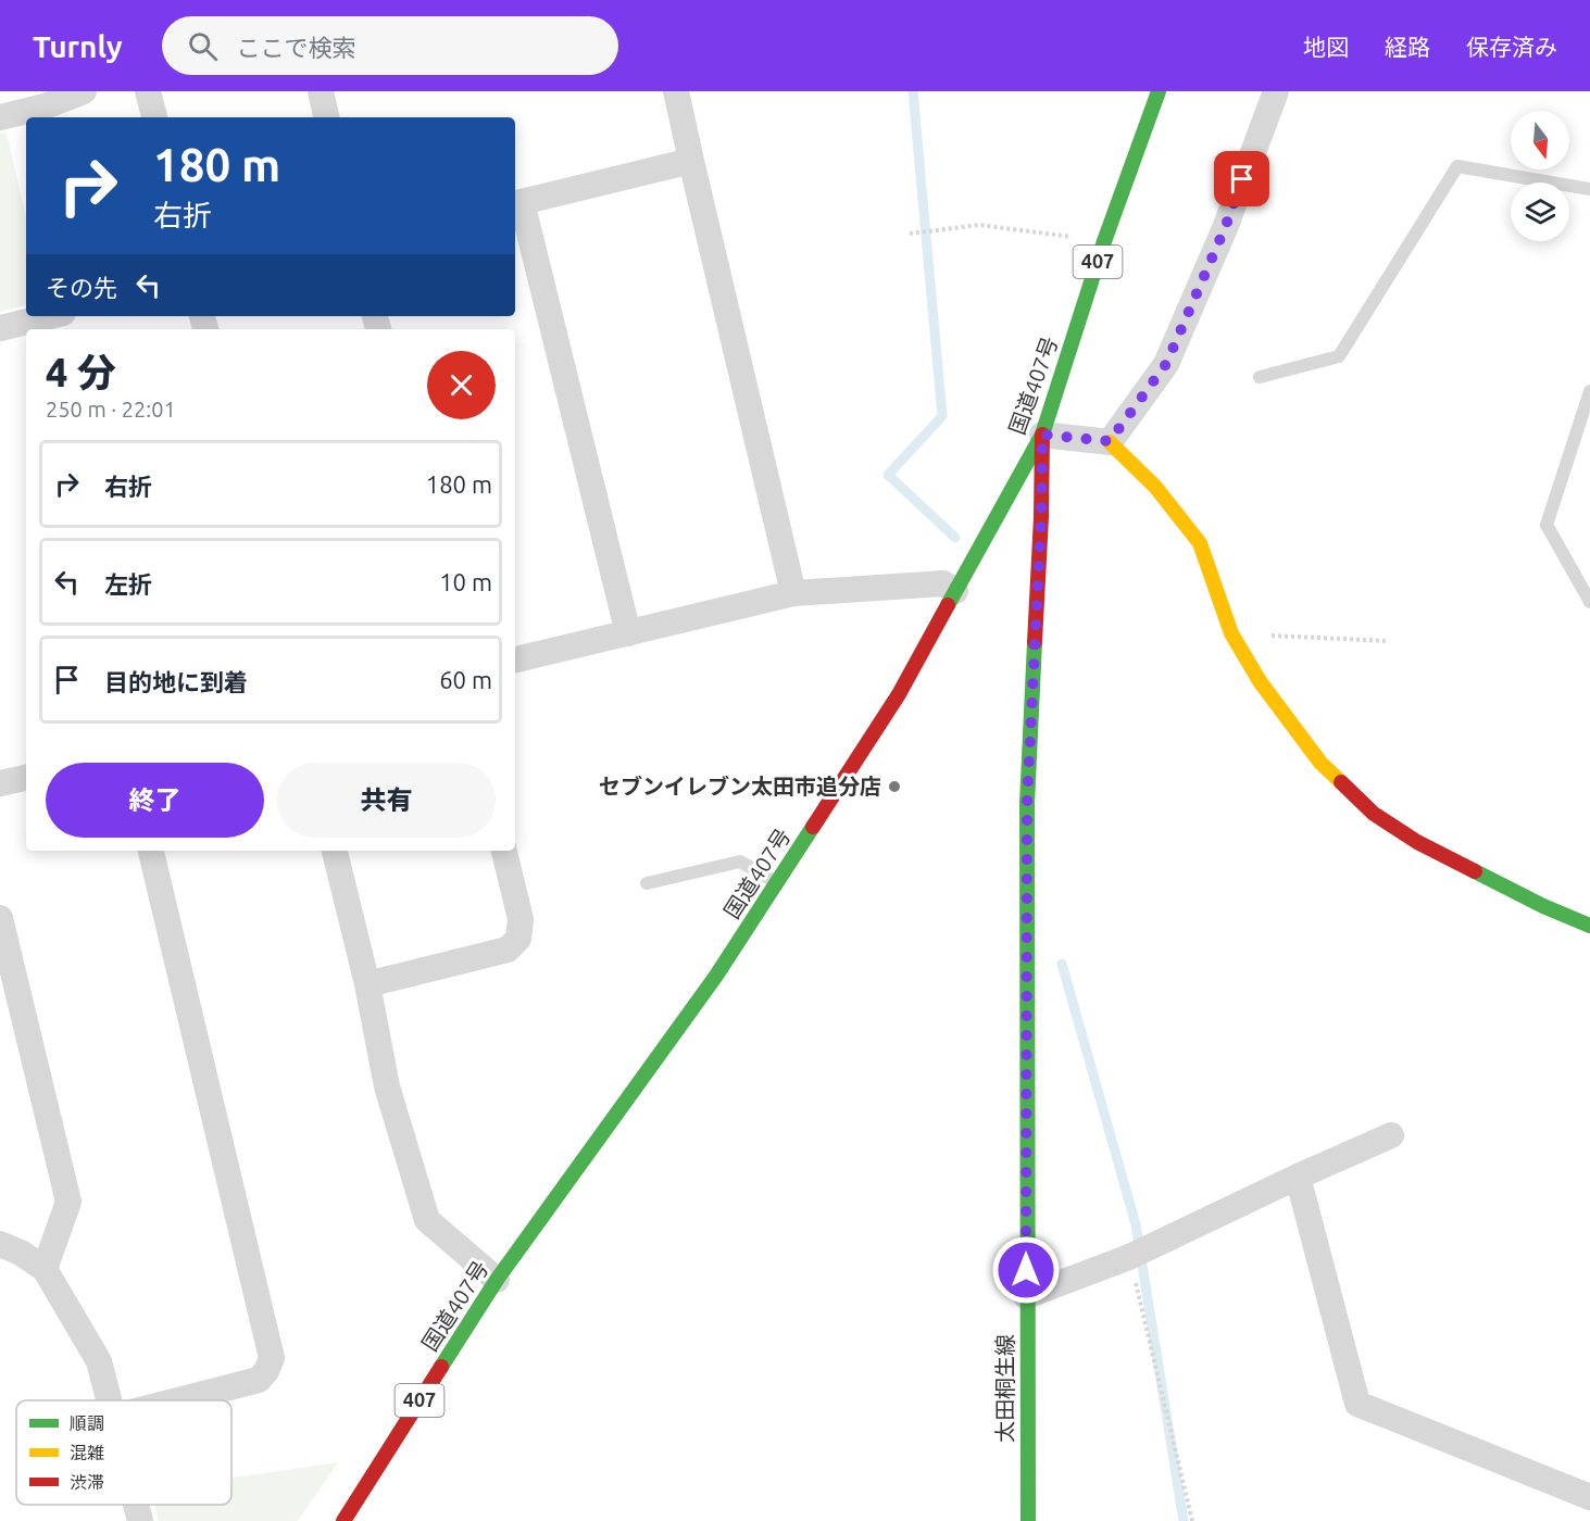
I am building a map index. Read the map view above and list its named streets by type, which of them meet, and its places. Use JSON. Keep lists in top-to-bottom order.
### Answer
{
  "streets": {
    "main road": ["407", "国道407号", "太田桐生線"]
  },
  "crossings": [
    ["国道407号", "太田桐生線"]
  ],
  "places": ["セブンイレブン太田市追分店"],
  "legend": ["順調", "混雑", "渋滞"],
  "north": "bottom",
  "page": {
    "header": "Turnly",
    "search": "ここで検索",
    "nav": ["地図", "経路", "保存済み"],
    "turn": ["180 m", "右折"],
    "then": "その先",
    "heading": ["4 分", "250 m · 22:01"],
    "list": [
      {
        "name": "右折",
        "value": "180 m"
      },
      {
        "name": "左折",
        "value": "10 m"
      },
      {
        "name": "目的地に到着",
        "value": "60 m"
      }
    ],
    "buttons": ["終了", "共有"]
  }
}
